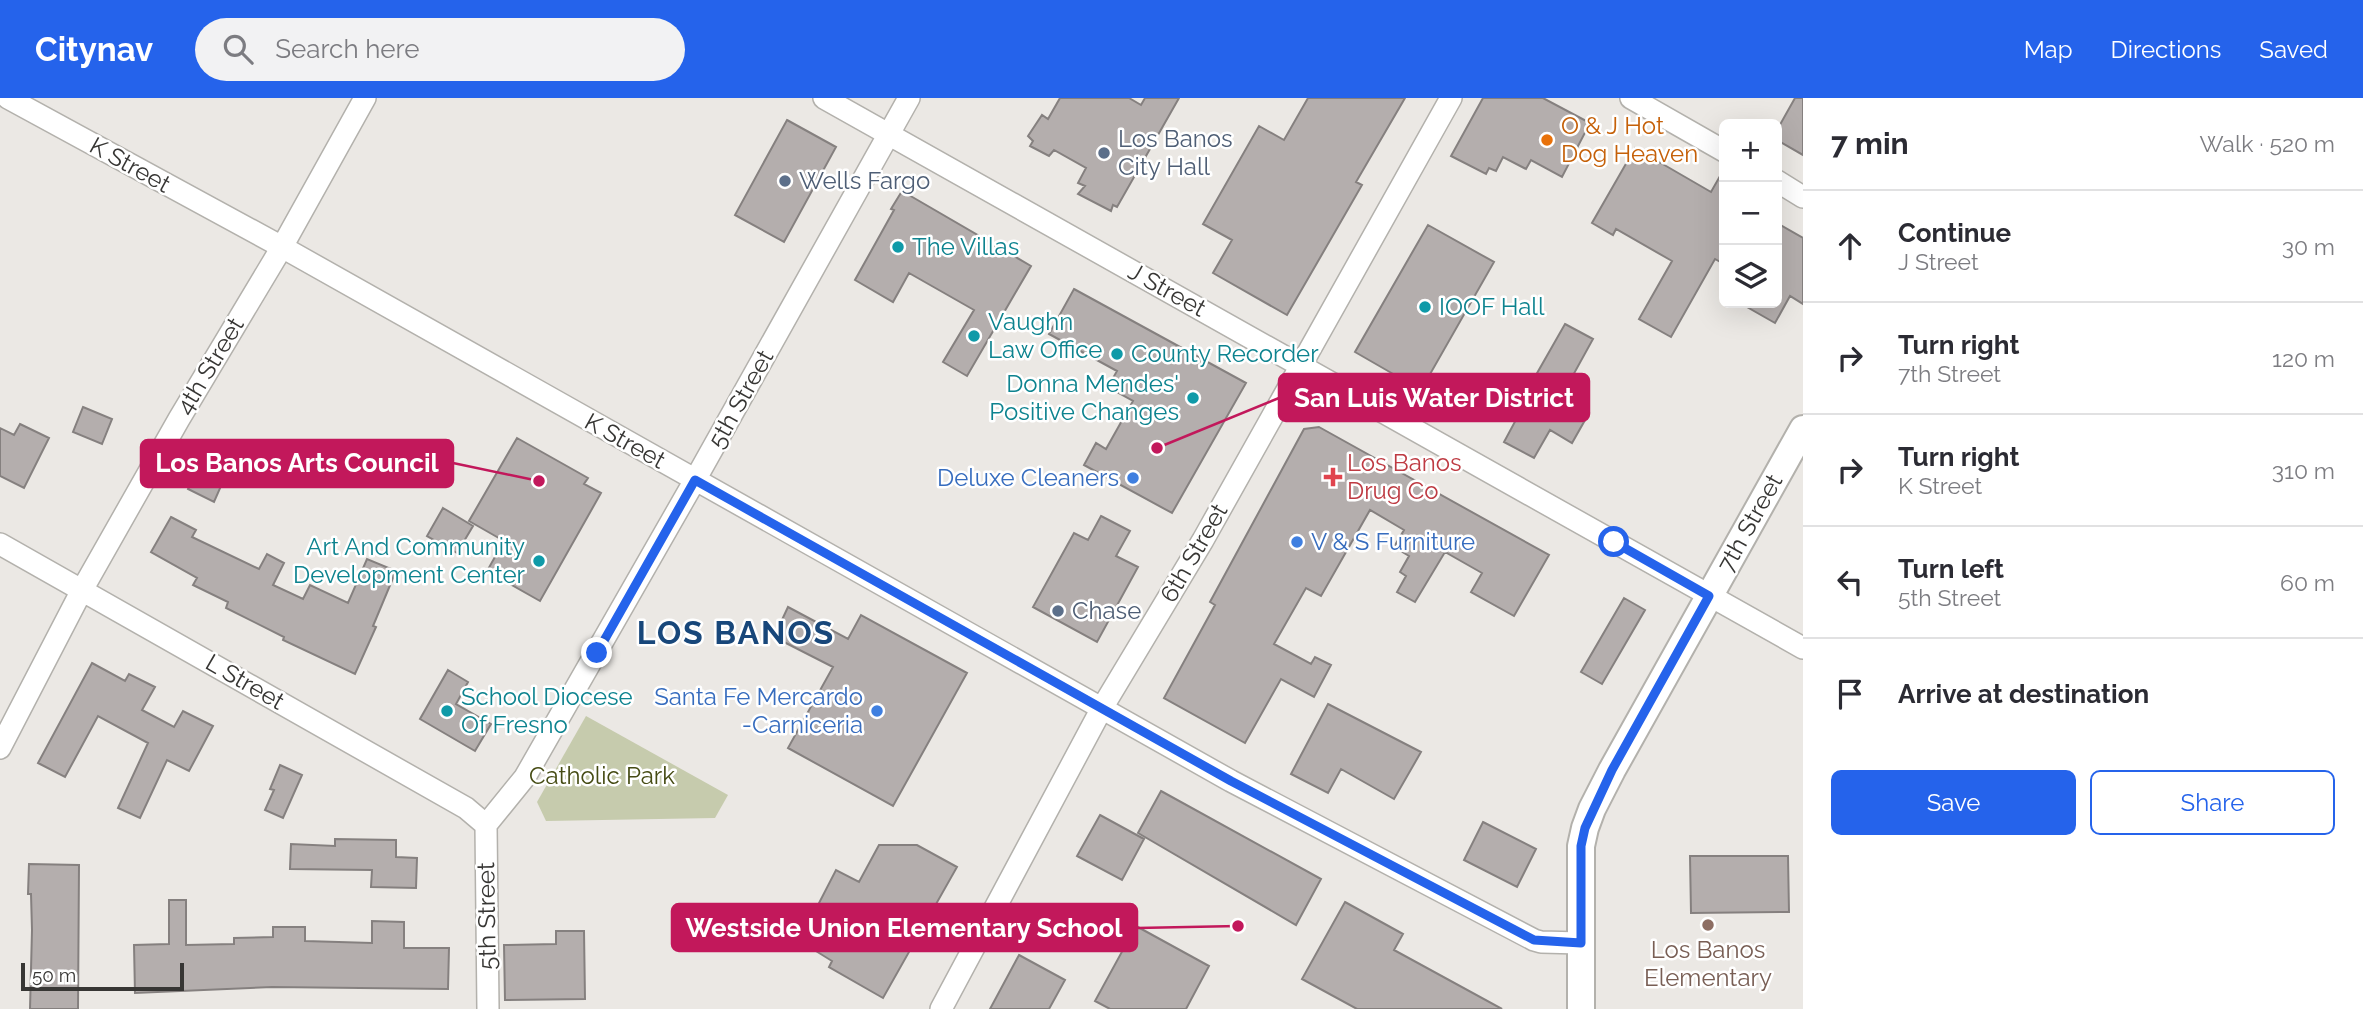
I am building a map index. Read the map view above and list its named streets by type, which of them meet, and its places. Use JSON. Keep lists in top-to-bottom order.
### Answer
{
  "streets": {
    "street": [
      "K Street",
      "J Street",
      "4th Street",
      "5th Street",
      "7th Street",
      "6th Street",
      "L Street"
    ]
  },
  "crossings": [
    ["K Street", "4th Street"],
    ["K Street", "5th Street"],
    ["K Street", "7th Street"],
    ["K Street", "6th Street"],
    ["J Street", "5th Street"],
    ["J Street", "7th Street"],
    ["J Street", "6th Street"],
    ["4th Street", "L Street"],
    ["5th Street", "L Street"]
  ],
  "districts": ["LOS BANOS"],
  "parks": ["Catholic Park"],
  "places": {
    "other": [
      "O & J Hot Dog Heaven",
      "Los Banos City Hall",
      "Wells Fargo",
      "The Villas",
      "IOOF Hall",
      "Vaughn Law Office",
      "County Recorder",
      "Donna Mendes' Positive Changes",
      "San Luis Water District",
      "Deluxe Cleaners",
      "Los Banos Arts Council",
      "V & S Furniture",
      "Art And Community Development Center",
      "Chase",
      "School Diocese Of Fresno",
      "Santa Fe Mercardo -Carniceria",
      "Los Banos Elementary",
      "Westside Union Elementary School"
    ],
    "health": ["Los Banos Drug Co"]
  },
  "scale_bar": "50 m",
  "page": {
    "header": "Citynav",
    "search": "Search here",
    "nav": ["Map", "Directions", "Saved"],
    "heading": ["7 min", "Walk · 520 m"],
    "map_buttons": ["+", "−"],
    "list": [
      ["Continue", "J Street", "30 m"],
      ["Turn right", "7th Street", "120 m"],
      ["Turn right", "K Street", "310 m"],
      ["Turn left", "5th Street", "60 m"],
      "Arrive at destination"
    ],
    "buttons": ["Save", "Share"],
    "scale": "50 m"
  }
}
